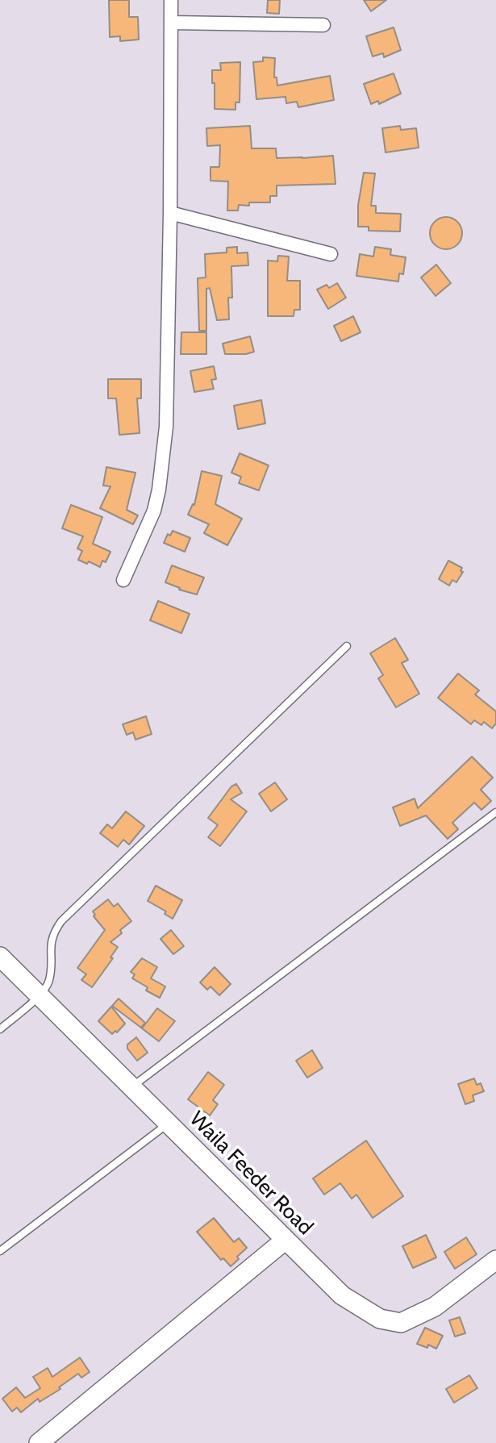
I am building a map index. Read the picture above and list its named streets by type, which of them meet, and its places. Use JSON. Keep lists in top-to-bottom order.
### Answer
{
  "streets": {
    "street": ["Waila Feeder Road"]
  }
}
